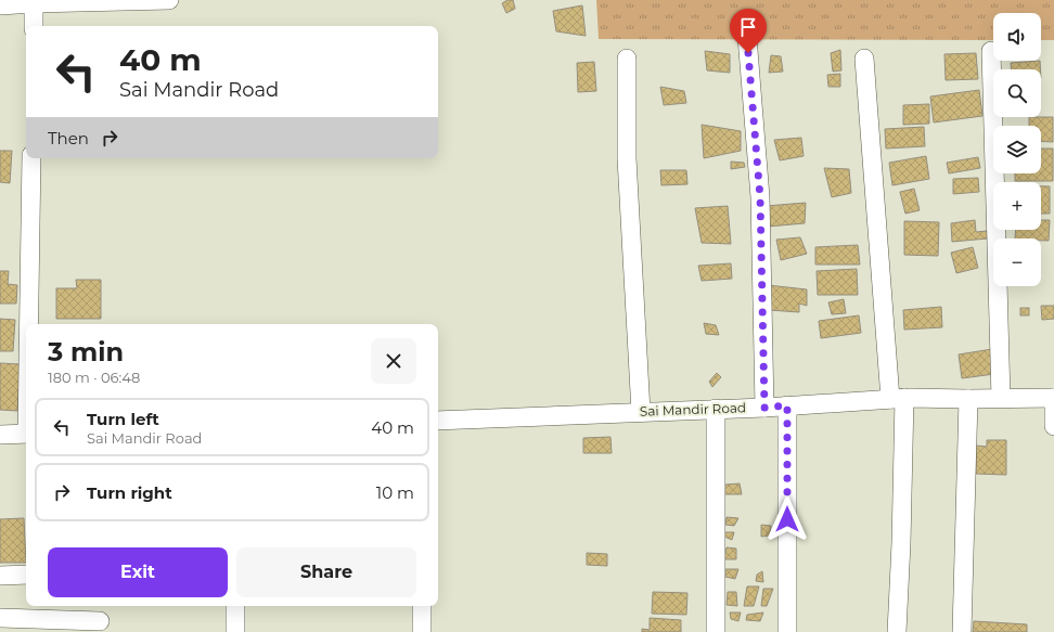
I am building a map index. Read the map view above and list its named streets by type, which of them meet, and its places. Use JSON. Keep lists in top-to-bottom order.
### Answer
{
  "streets": {
    "street": ["Sai Mandir Road"]
  },
  "page": {
    "map_buttons": ["+", "−"],
    "turn": ["40 m", "Sai Mandir Road"],
    "then": "Then",
    "heading": ["3 min", "180 m · 06:48"],
    "list": [
      {
        "name": "Turn left",
        "note": "Sai Mandir Road",
        "value": "40 m"
      },
      {
        "name": "Turn right",
        "value": "10 m"
      }
    ],
    "buttons": ["Exit", "Share"]
  }
}
